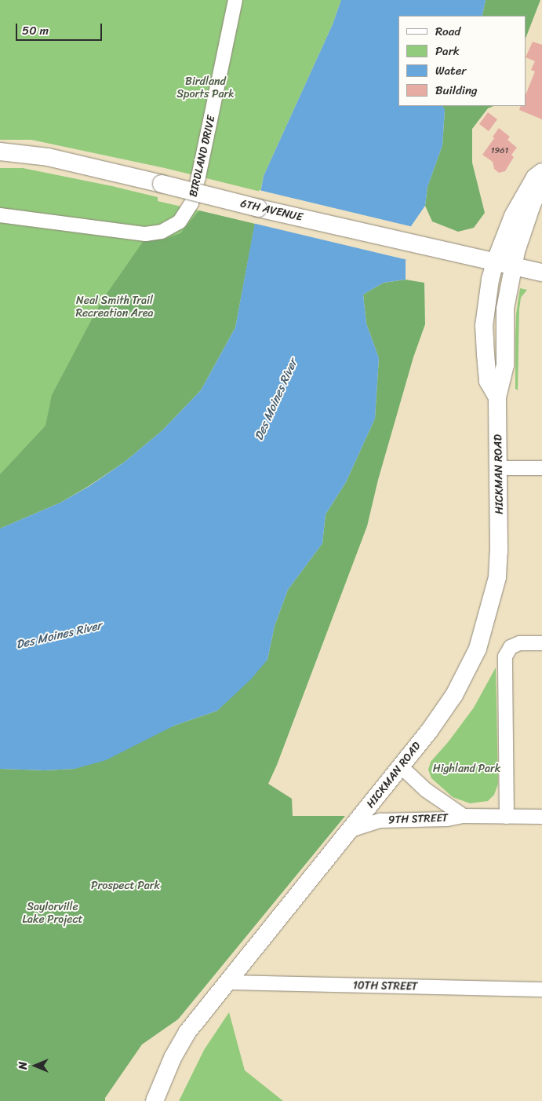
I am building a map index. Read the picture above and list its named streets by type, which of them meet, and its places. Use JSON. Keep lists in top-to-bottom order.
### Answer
{
  "streets": {
    "main road": ["6TH AVENUE", "HICKMAN ROAD"],
    "street": ["BIRDLAND DRIVE", "9TH STREET", "10TH STREET"]
  },
  "crossings": [
    ["6TH AVENUE", "HICKMAN ROAD"],
    ["HICKMAN ROAD", "9TH STREET"],
    ["HICKMAN ROAD", "10TH STREET"]
  ],
  "water": ["Des Moines River"],
  "parks": [
    "Birdland Sports Park",
    "Neal Smith Trail Recreation Area",
    "Highland Park",
    "Prospect Park",
    "Saylorville Lake Project"
  ],
  "house_numbers": ["1961"],
  "legend": [
    "Road",
    "Park",
    "Water",
    "Building"
  ],
  "scale_bar": "50 m",
  "north": "left"
}
